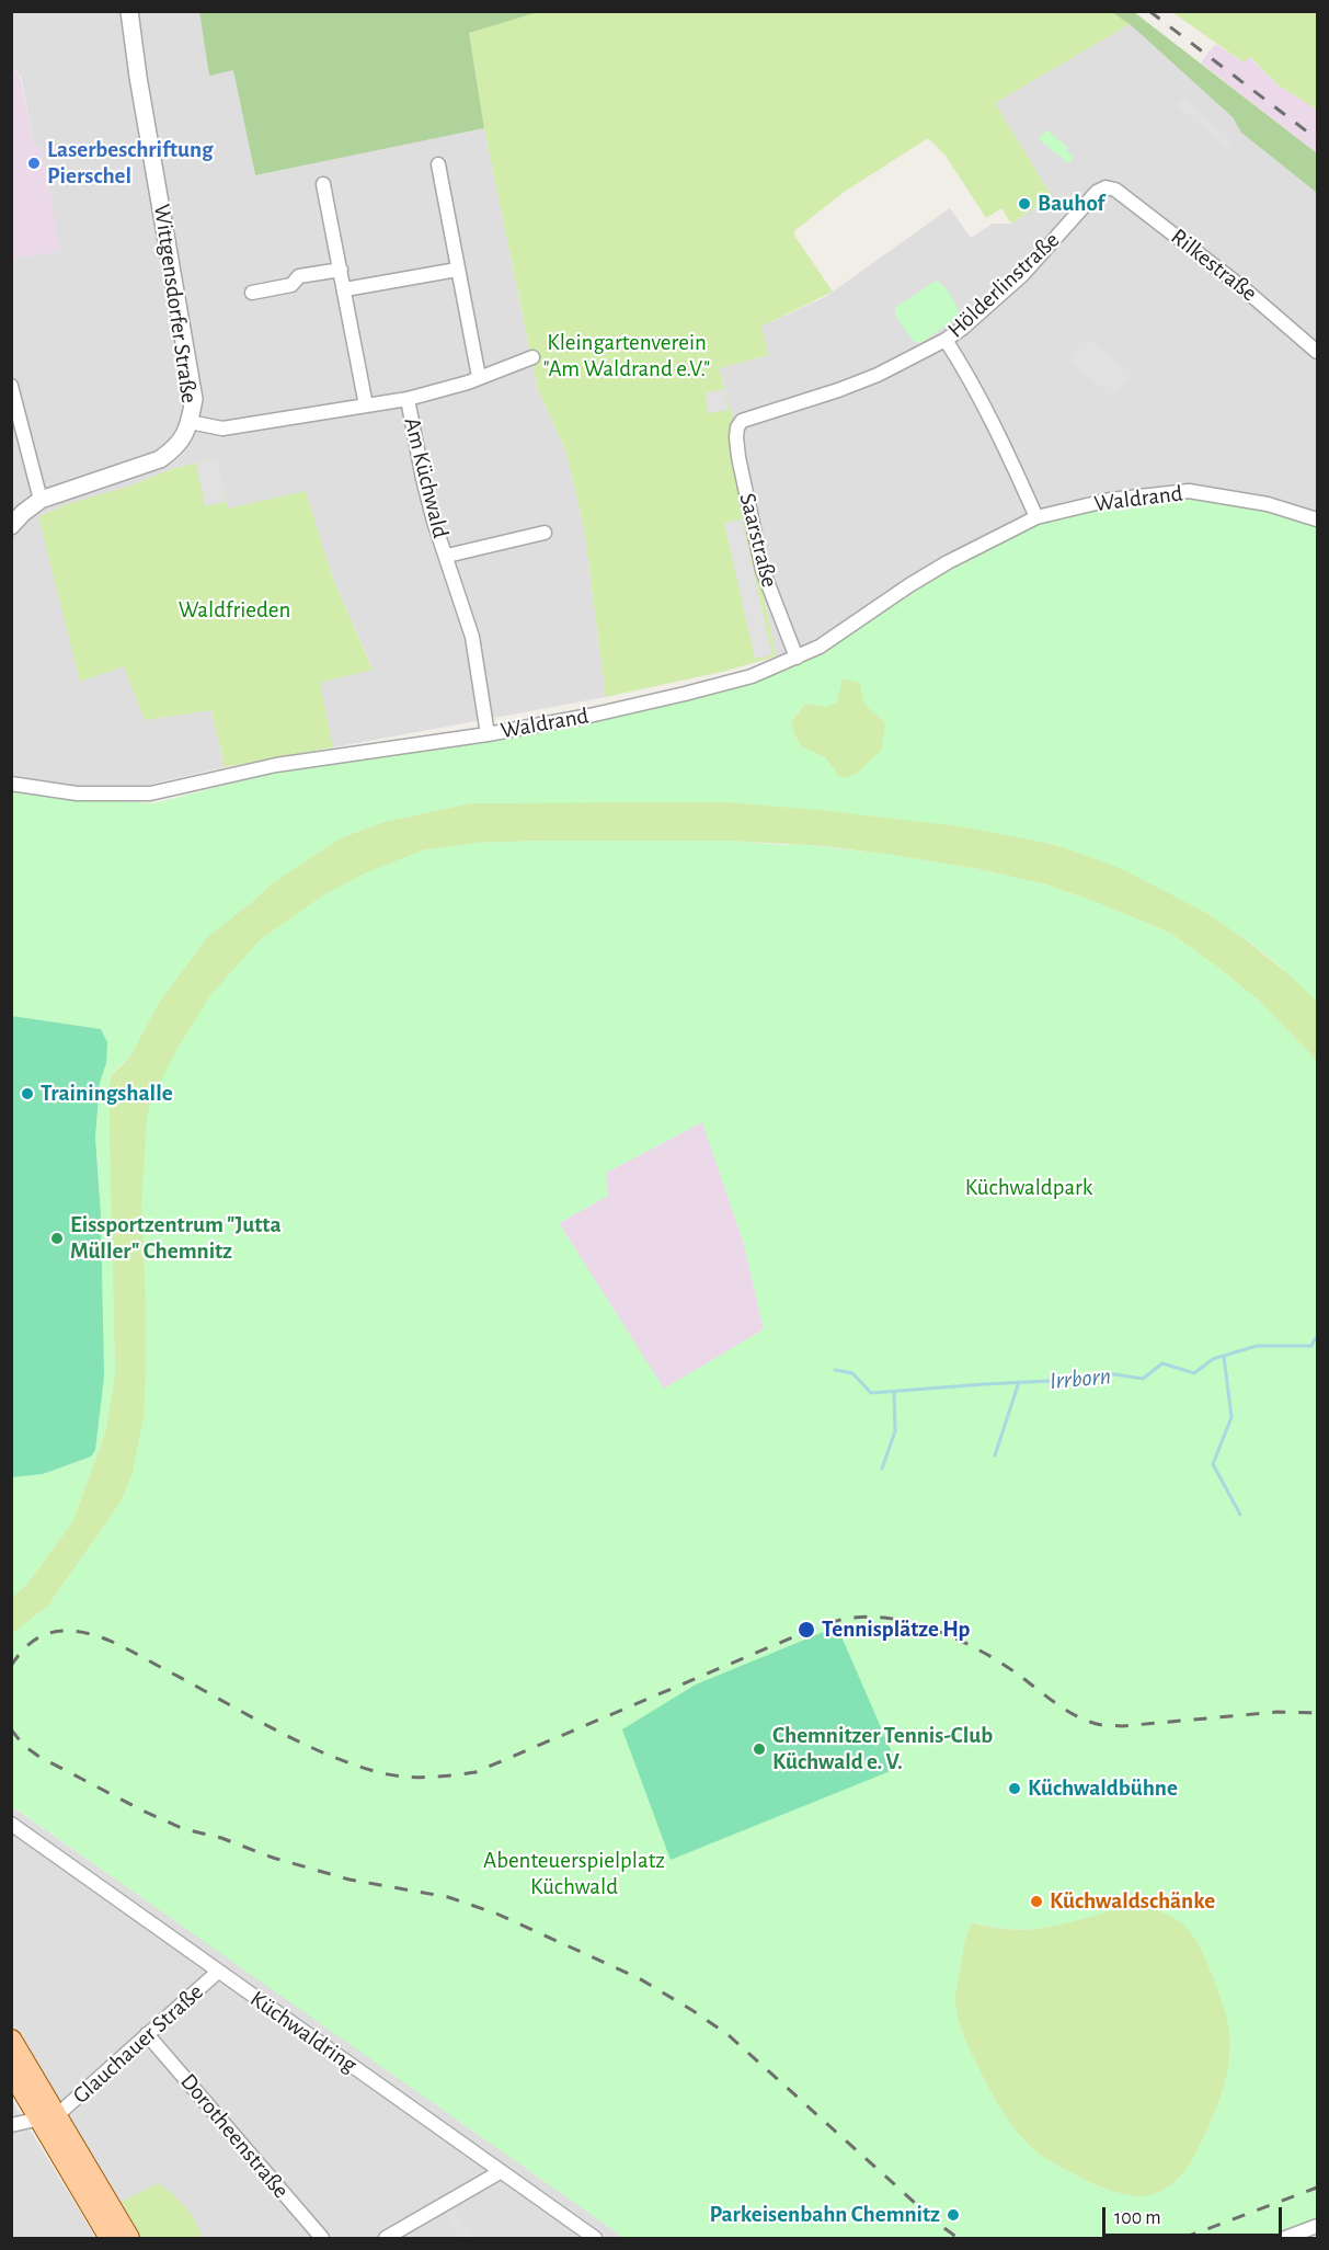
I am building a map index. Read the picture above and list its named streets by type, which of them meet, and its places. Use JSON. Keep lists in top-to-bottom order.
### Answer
{
  "streets": {
    "street": [
      "Rilkestraße",
      "Hölderlinstraße",
      "Wittgensdorfer Straße",
      "Am Küchwald",
      "Waldrand",
      "Saarstraße",
      "Küchwaldring",
      "Glauchauer Straße",
      "Dorotheenstraße"
    ]
  },
  "crossings": [
    ["Rilkestraße", "Hölderlinstraße"],
    ["Hölderlinstraße", "Saarstraße"],
    ["Wittgensdorfer Straße", "Am Küchwald"],
    ["Am Küchwald", "Waldrand"],
    ["Waldrand", "Saarstraße"],
    ["Küchwaldring", "Glauchauer Straße"],
    ["Glauchauer Straße", "Dorotheenstraße"]
  ],
  "water": ["Irrborn"],
  "parks": [
    "Kleingartenverein \"Am Waldrand e.V.\"",
    "Waldfrieden",
    "Küchwaldpark",
    "Abenteuerspielplatz Küchwald"
  ],
  "places": [
    "Laserbeschriftung Pierschel",
    "Bauhof",
    "Trainingshalle",
    "Eissportzentrum \"Jutta Müller\" Chemnitz",
    "Tennisplätze Hp",
    "Chemnitzer Tennis-Club Küchwald e. V.",
    "Küchwaldbühne",
    "Küchwaldschänke",
    "Parkeisenbahn Chemnitz"
  ],
  "scale_bar": "100 m"
}
